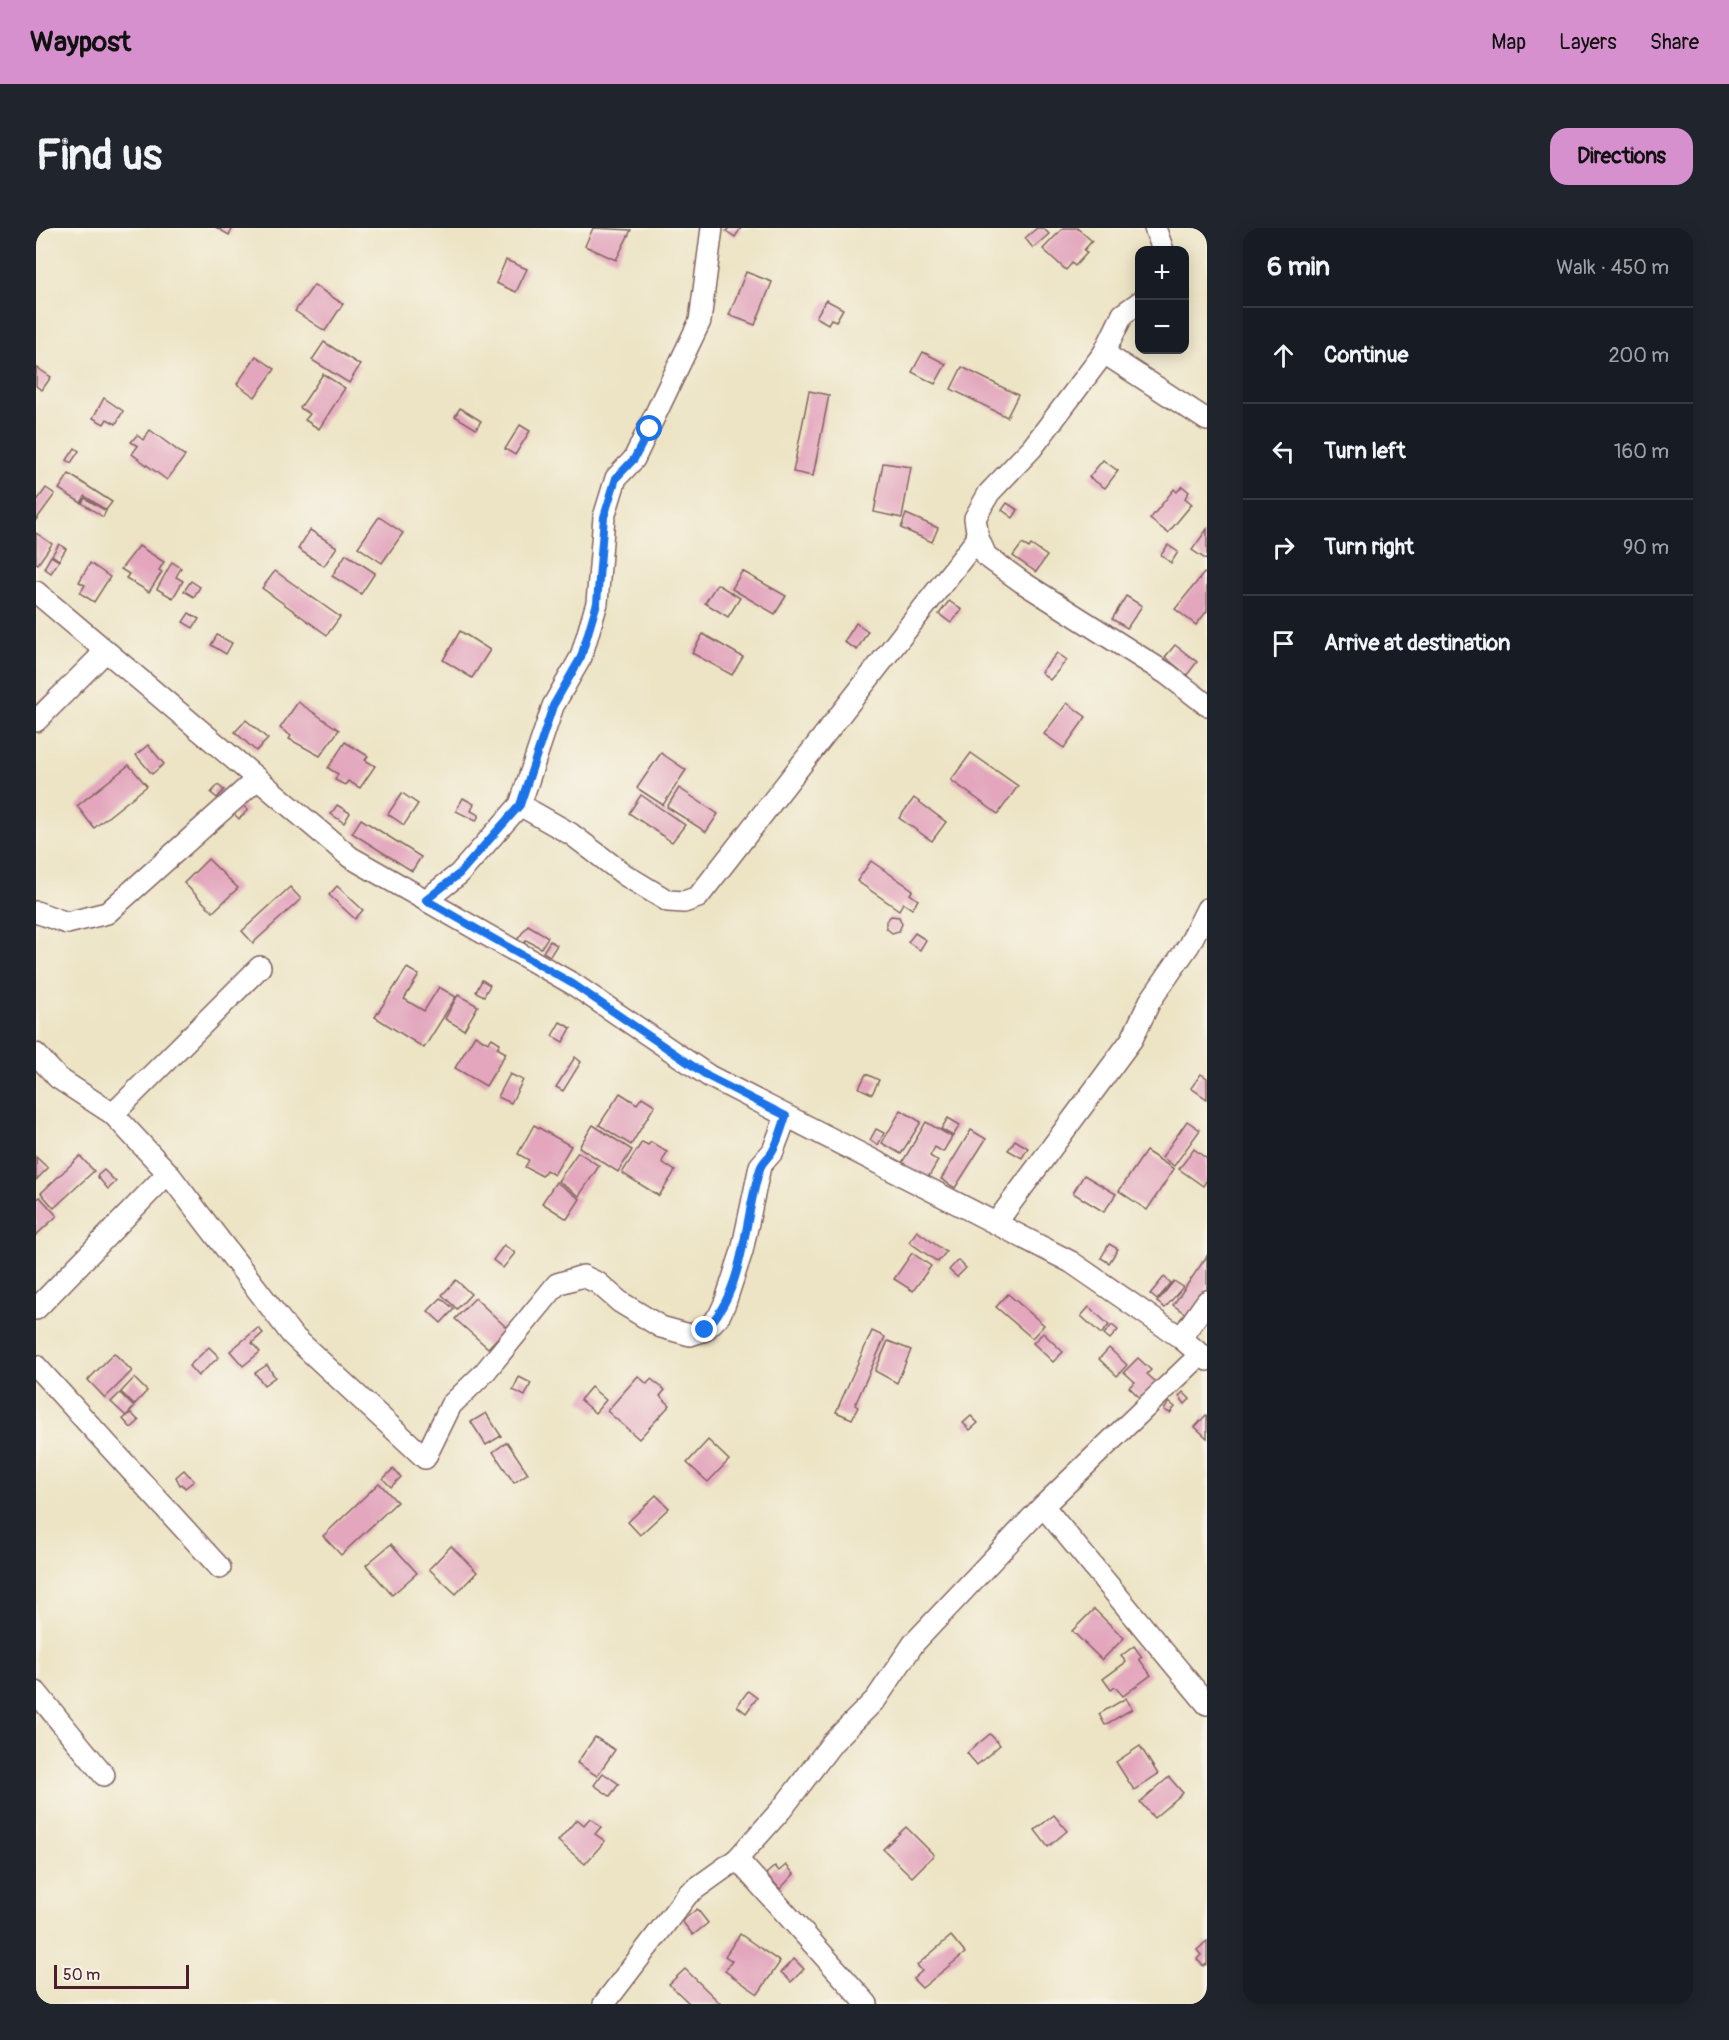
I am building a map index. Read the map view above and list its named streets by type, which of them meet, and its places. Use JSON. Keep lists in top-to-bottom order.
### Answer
{
  "scale_bar": "50 m",
  "page": {
    "header": "Waypost",
    "nav": ["Map", "Layers", "Share"],
    "buttons": "Directions",
    "title": "Find us",
    "heading": ["6 min", "Walk · 450 m"],
    "map_buttons": ["+", "−"],
    "list": [
      ["Continue", "200 m"],
      ["Turn left", "160 m"],
      ["Turn right", "90 m"],
      "Arrive at destination"
    ],
    "scale": "50 m"
  }
}
